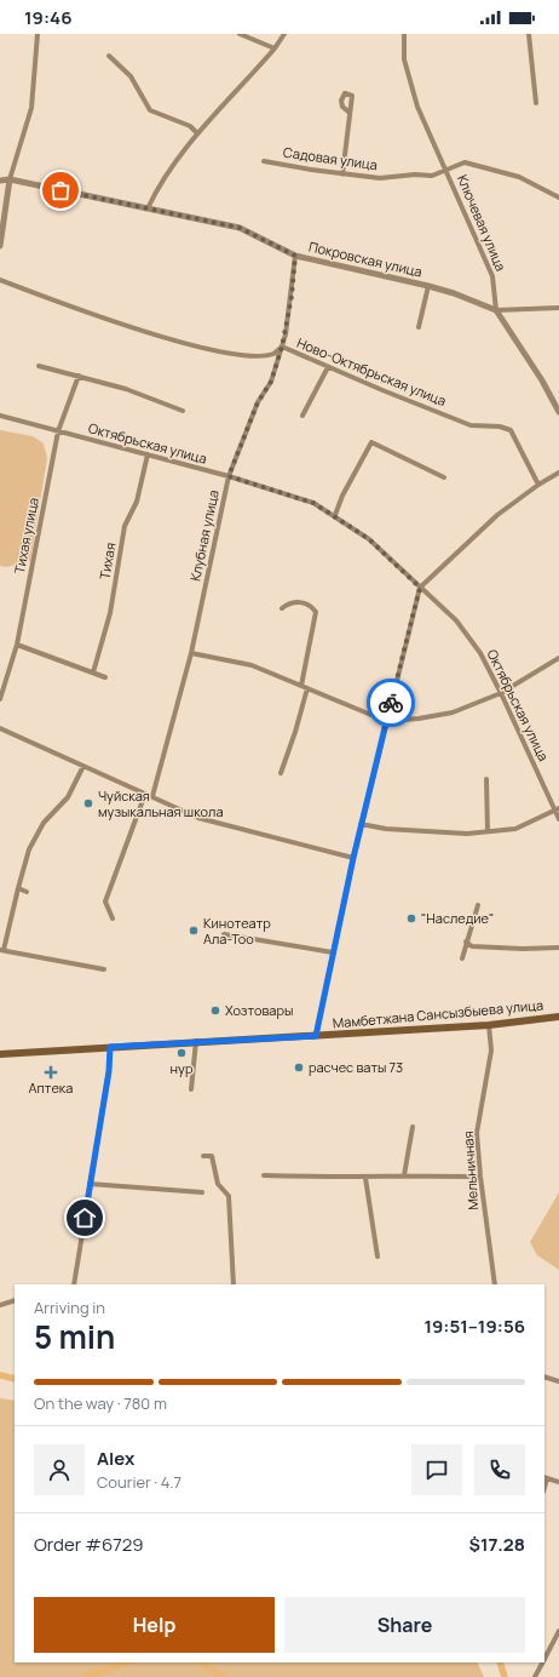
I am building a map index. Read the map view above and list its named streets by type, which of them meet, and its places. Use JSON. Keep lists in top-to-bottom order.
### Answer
{
  "streets": {
    "main road": ["Мамбетжана Сансызбыева улица"],
    "street": [
      "Садовая улица",
      "Ключевая улица",
      "Покровская улица",
      "Ново-Октябрьская улица",
      "Октябрьская улица",
      "Тихая улица",
      "Клубная улица",
      "Тихая",
      "Мельничная"
    ]
  },
  "crossings": [
    ["Садовая улица", "Ключевая улица"],
    ["Ключевая улица", "Покровская улица"],
    ["Покровская улица", "Клубная улица"],
    ["Ново-Октябрьская улица", "Клубная улица"],
    ["Октябрьская улица", "Тихая улица"],
    ["Октябрьская улица", "Клубная улица"],
    ["Октябрьская улица", "Тихая"],
    ["Мамбетжана Сансызбыева улица", "Мельничная"]
  ],
  "places": {
    "other": [
      "Чуйская музыкальная школа",
      "\"Наследие\"",
      "Кинотеатр Ала-Тоо",
      "Хозтовары",
      "нур",
      "расчес ваты 73"
    ],
    "health": ["Аптека"]
  },
  "page": {
    "status": "19:46",
    "heading": ["5 min", "Arriving in", "19:51–19:56"],
    "panel": [
      "Alex",
      "Courier · 4.7",
      "Order #6729",
      "$17.28"
    ],
    "bar": "On the way · 780 m",
    "buttons": ["Help", "Share"]
  }
}
